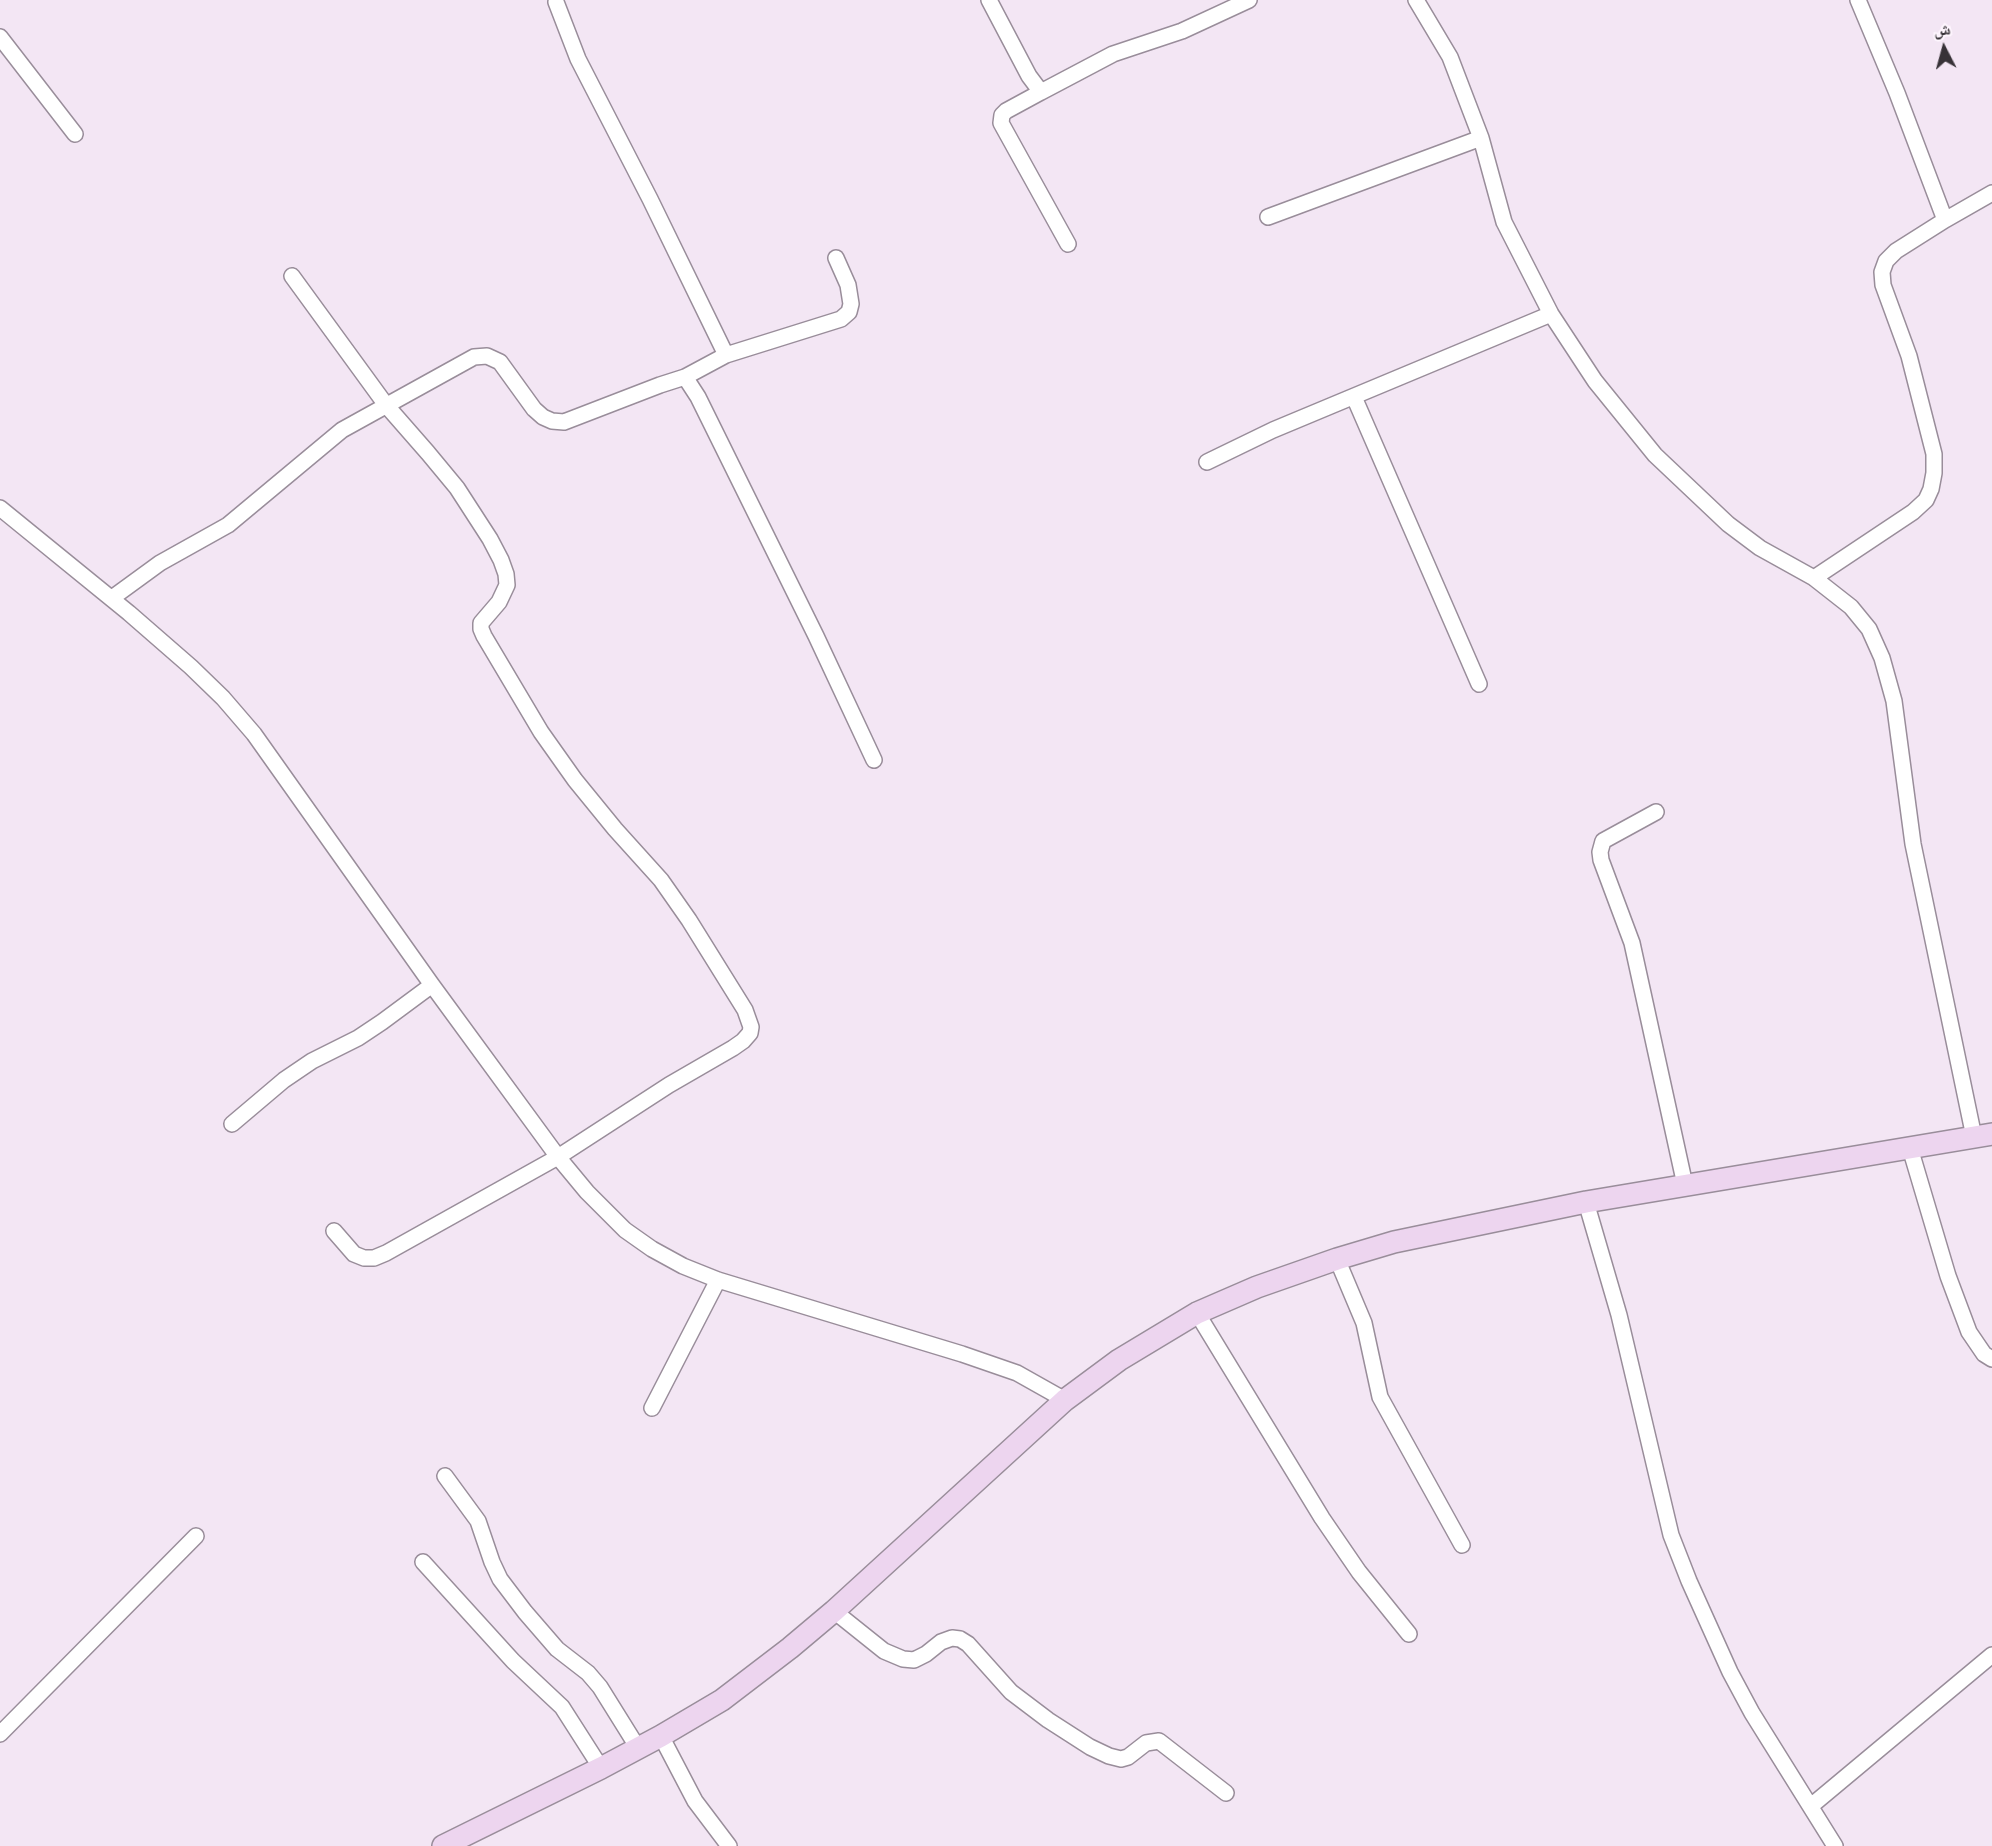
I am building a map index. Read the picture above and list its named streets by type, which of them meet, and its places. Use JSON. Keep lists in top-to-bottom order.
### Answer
{
  "north": "top"
}
